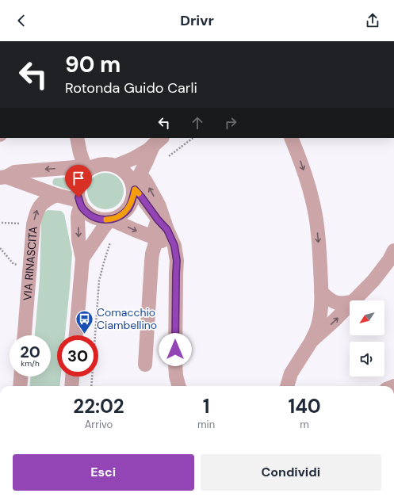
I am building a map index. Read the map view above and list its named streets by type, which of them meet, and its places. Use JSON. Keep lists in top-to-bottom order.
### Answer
{
  "streets": {
    "street": ["VIA RINASCITA"]
  },
  "places": {
    "bus stop": ["Comacchio Ciambellino"]
  },
  "north": "bottom left",
  "page": {
    "header": "Drivr",
    "turn": ["90 m", "Rotonda Guido Carli"],
    "speed": "20 km/h",
    "limit": "30",
    "eta": [
      "22:02",
      "Arrivo",
      "1",
      "min",
      "140",
      "m"
    ],
    "buttons": ["Esci", "Condividi"]
  }
}
